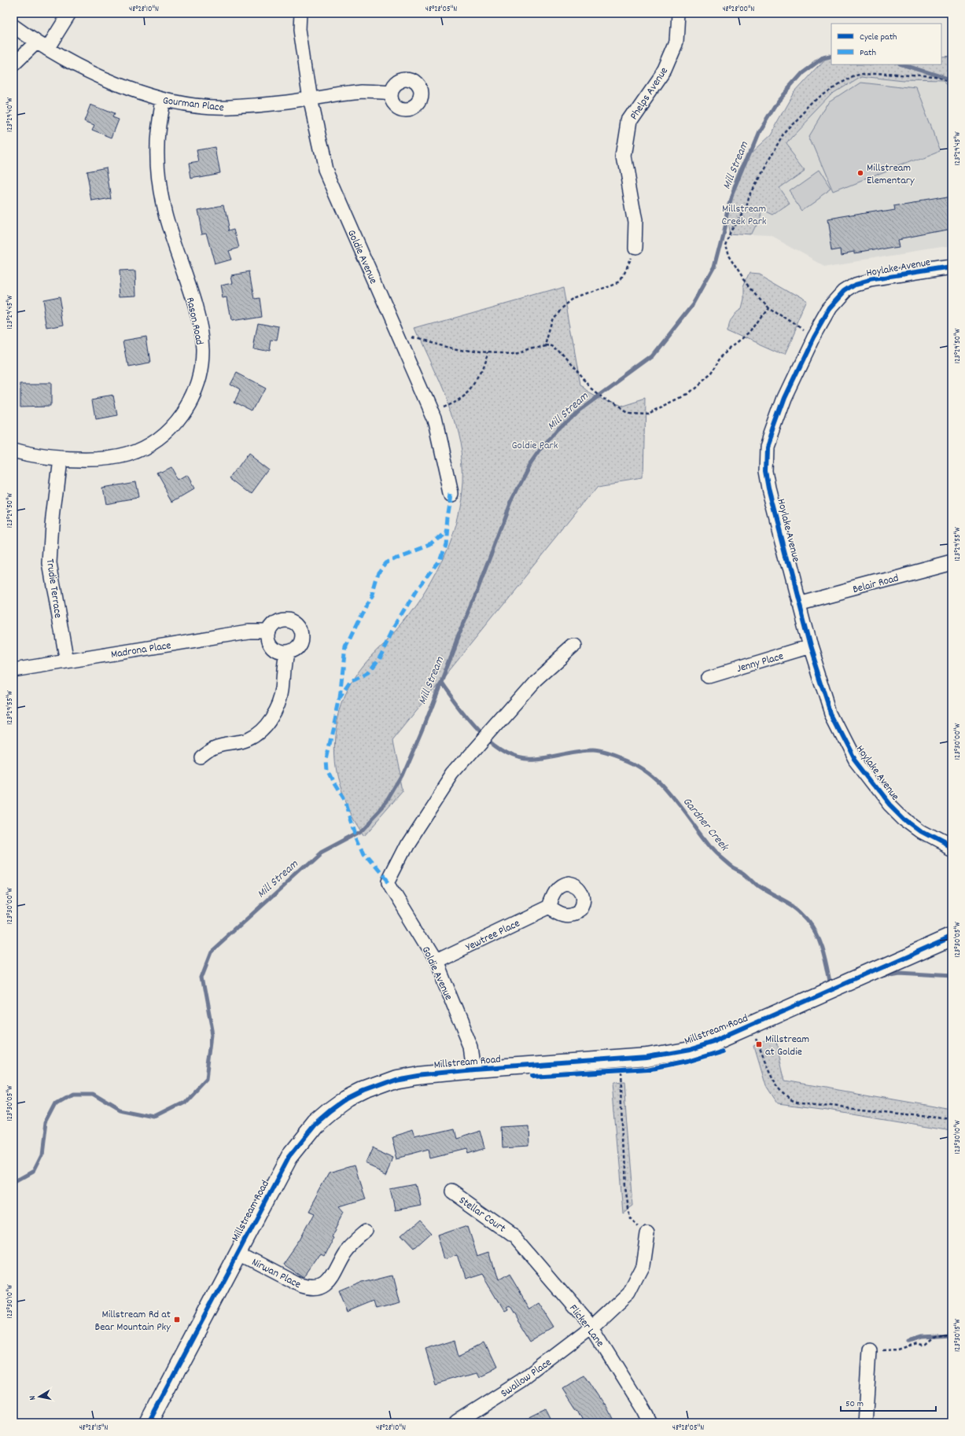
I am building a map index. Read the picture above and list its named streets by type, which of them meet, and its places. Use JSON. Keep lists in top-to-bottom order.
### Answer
{
  "streets": {
    "main road": ["Millstream Road"],
    "street": [
      "Phelps Avenue",
      "Gourman Place",
      "Goldie Avenue",
      "Hoylake Avenue",
      "Rason Road",
      "Belair Road",
      "Trudie Terrace",
      "Madrona Place",
      "Jenny Place",
      "Yewtree Place",
      "Stellar Court",
      "Nirwan Place",
      "Flicker Lane",
      "Swallow Place"
    ]
  },
  "crossings": [
    ["Gourman Place", "Goldie Avenue"],
    ["Gourman Place", "Rason Road"],
    ["Goldie Avenue", "Yewtree Place"],
    ["Goldie Avenue", "Millstream Road"],
    ["Hoylake Avenue", "Belair Road"],
    ["Hoylake Avenue", "Jenny Place"],
    ["Rason Road", "Trudie Terrace"],
    ["Trudie Terrace", "Madrona Place"],
    ["Millstream Road", "Nirwan Place"],
    ["Stellar Court", "Flicker Lane"],
    ["Flicker Lane", "Swallow Place"]
  ],
  "water": ["Mill Stream", "Gardner Creek"],
  "parks": ["Millstream Creek Park", "Goldie Park"],
  "places": {
    "other": ["Millstream Elementary"],
    "transit": ["Millstream at Goldie", "Millstream Rd at Bear Mountain Pky"]
  },
  "legend": ["Cycle path", "Path"],
  "scale_bar": "50 m",
  "north": "left",
  "coordinates": [
    "48°28'10\"N",
    "48°28'05\"N",
    "48°28'00\"N",
    "123°29'40\"W",
    "123°29'45\"W",
    "123°29'50\"W",
    "123°29'55\"W",
    "123°30'00\"W",
    "123°30'05\"W",
    "123°30'10\"W",
    "123°30'15\"W",
    "48°28'15\"N"
  ]
}
